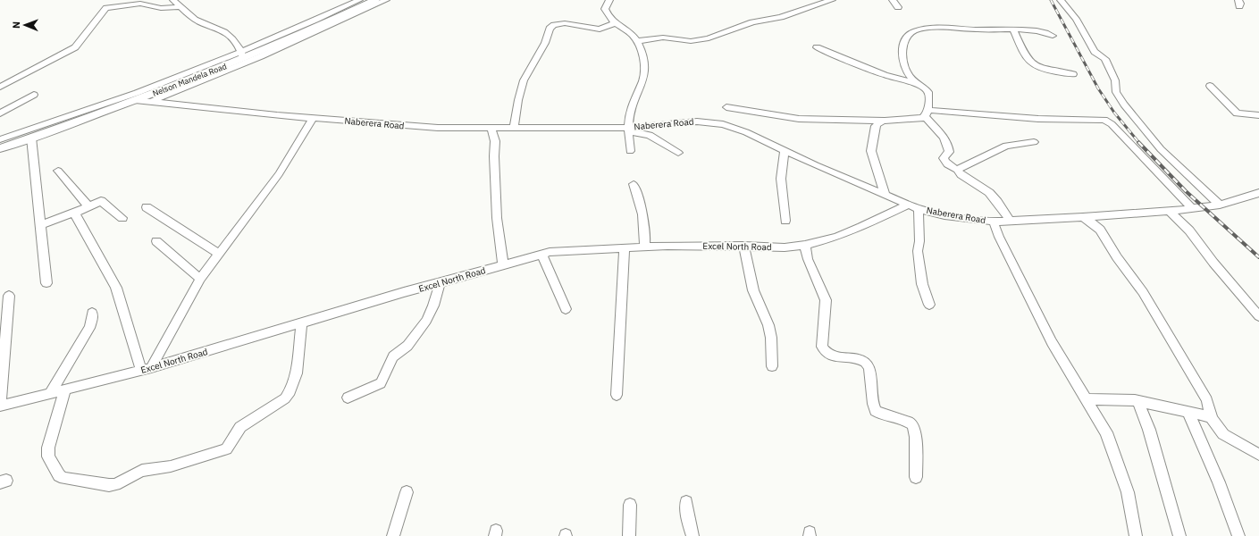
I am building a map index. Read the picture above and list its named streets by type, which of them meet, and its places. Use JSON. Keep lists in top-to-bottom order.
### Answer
{
  "streets": {
    "main road": ["Nelson Mandela Road"],
    "street": ["Naberera Road", "Excel North Road"]
  },
  "crossings": [
    ["Nelson Mandela Road", "Naberera Road"],
    ["Naberera Road", "Excel North Road"]
  ],
  "north": "left"
}
